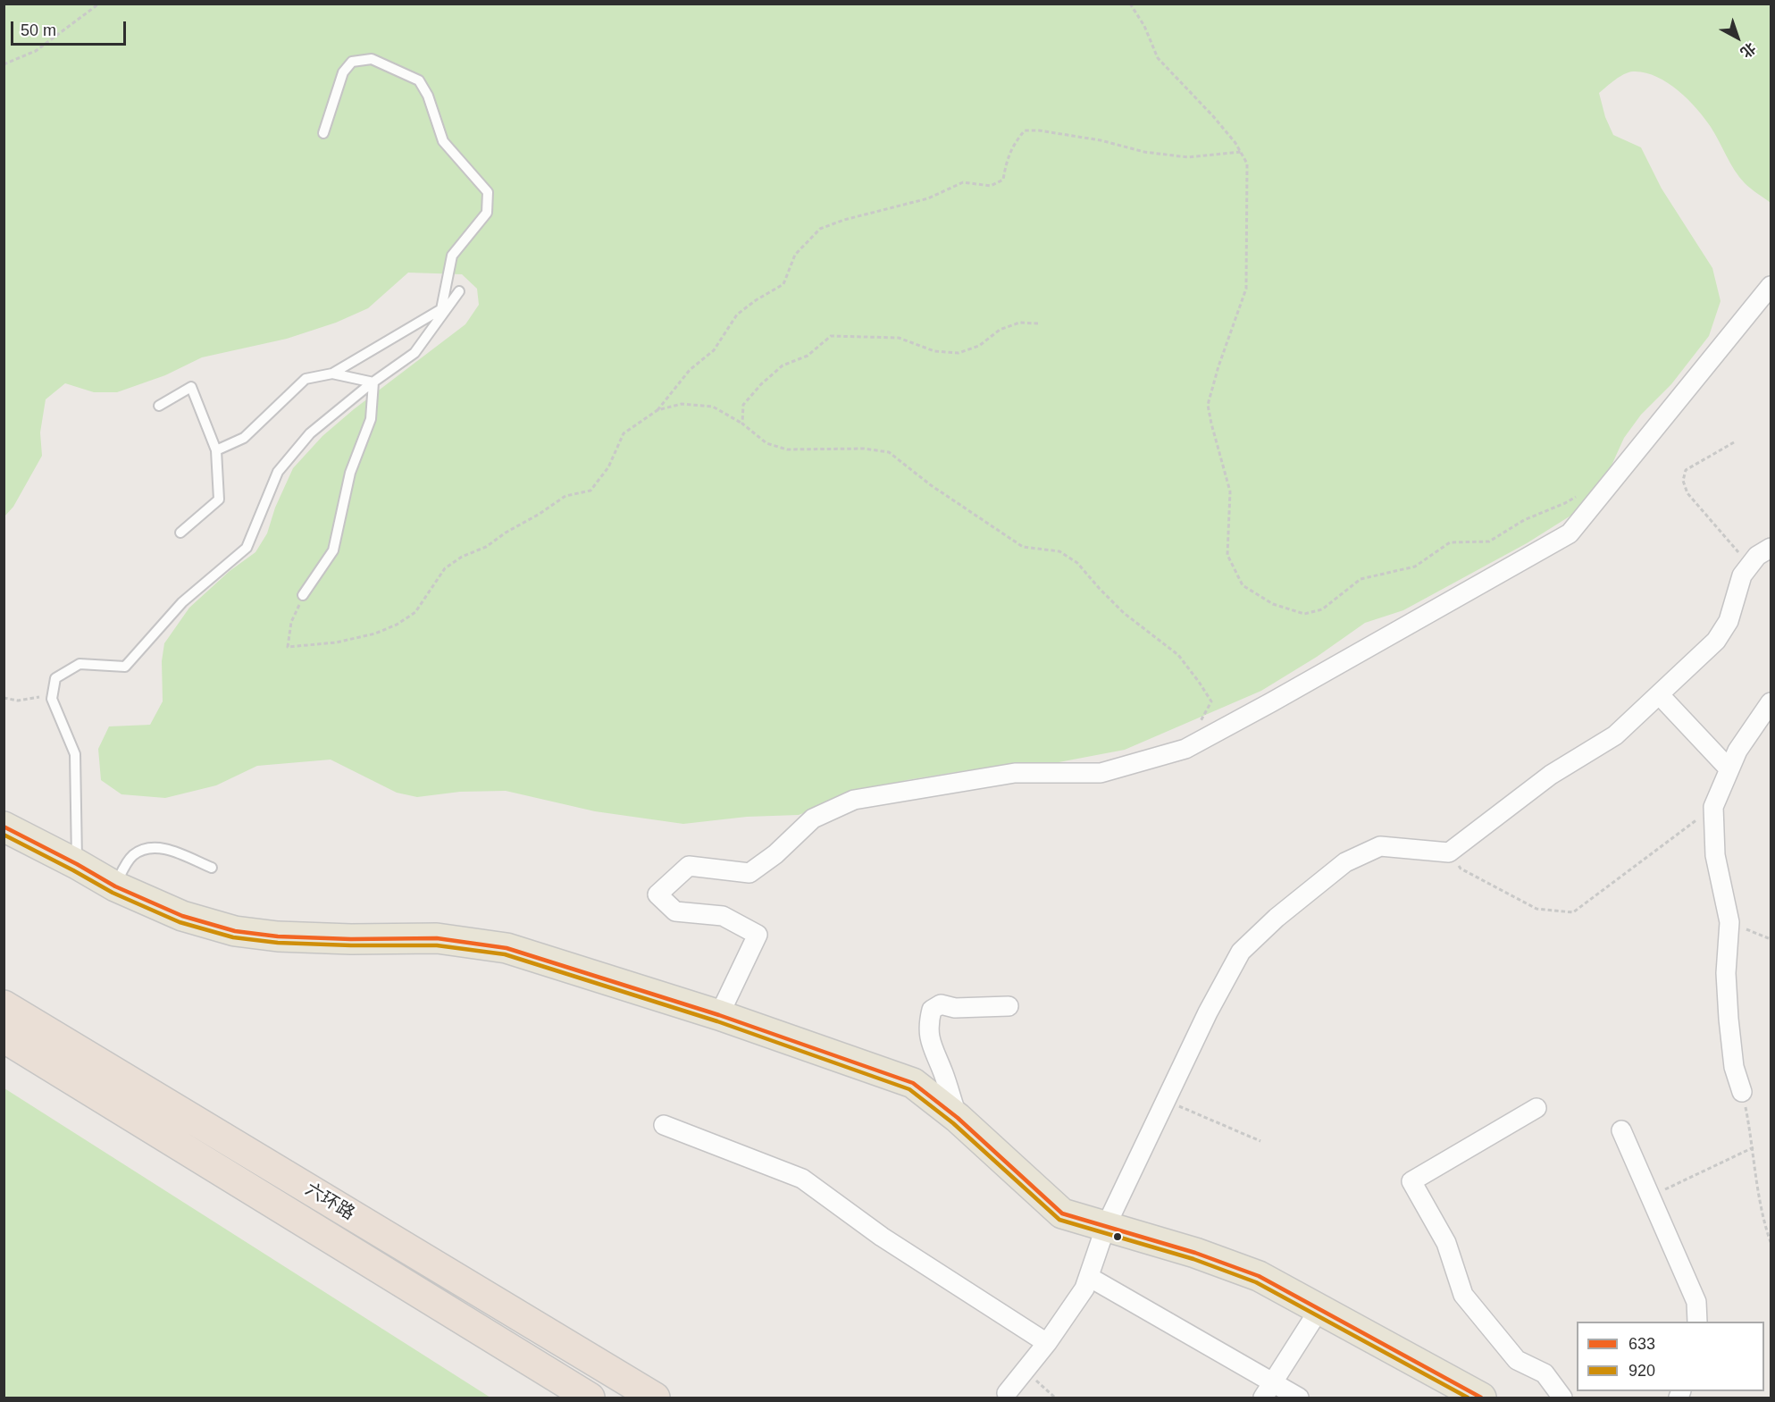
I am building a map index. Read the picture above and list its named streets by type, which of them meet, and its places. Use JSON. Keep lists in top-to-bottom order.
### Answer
{
  "streets": {
    "highway": ["六环路"]
  },
  "lines": ["transit line 633", "transit line 920"],
  "legend": ["633", "920"],
  "scale_bar": "50 m",
  "north": "bottom right"
}
